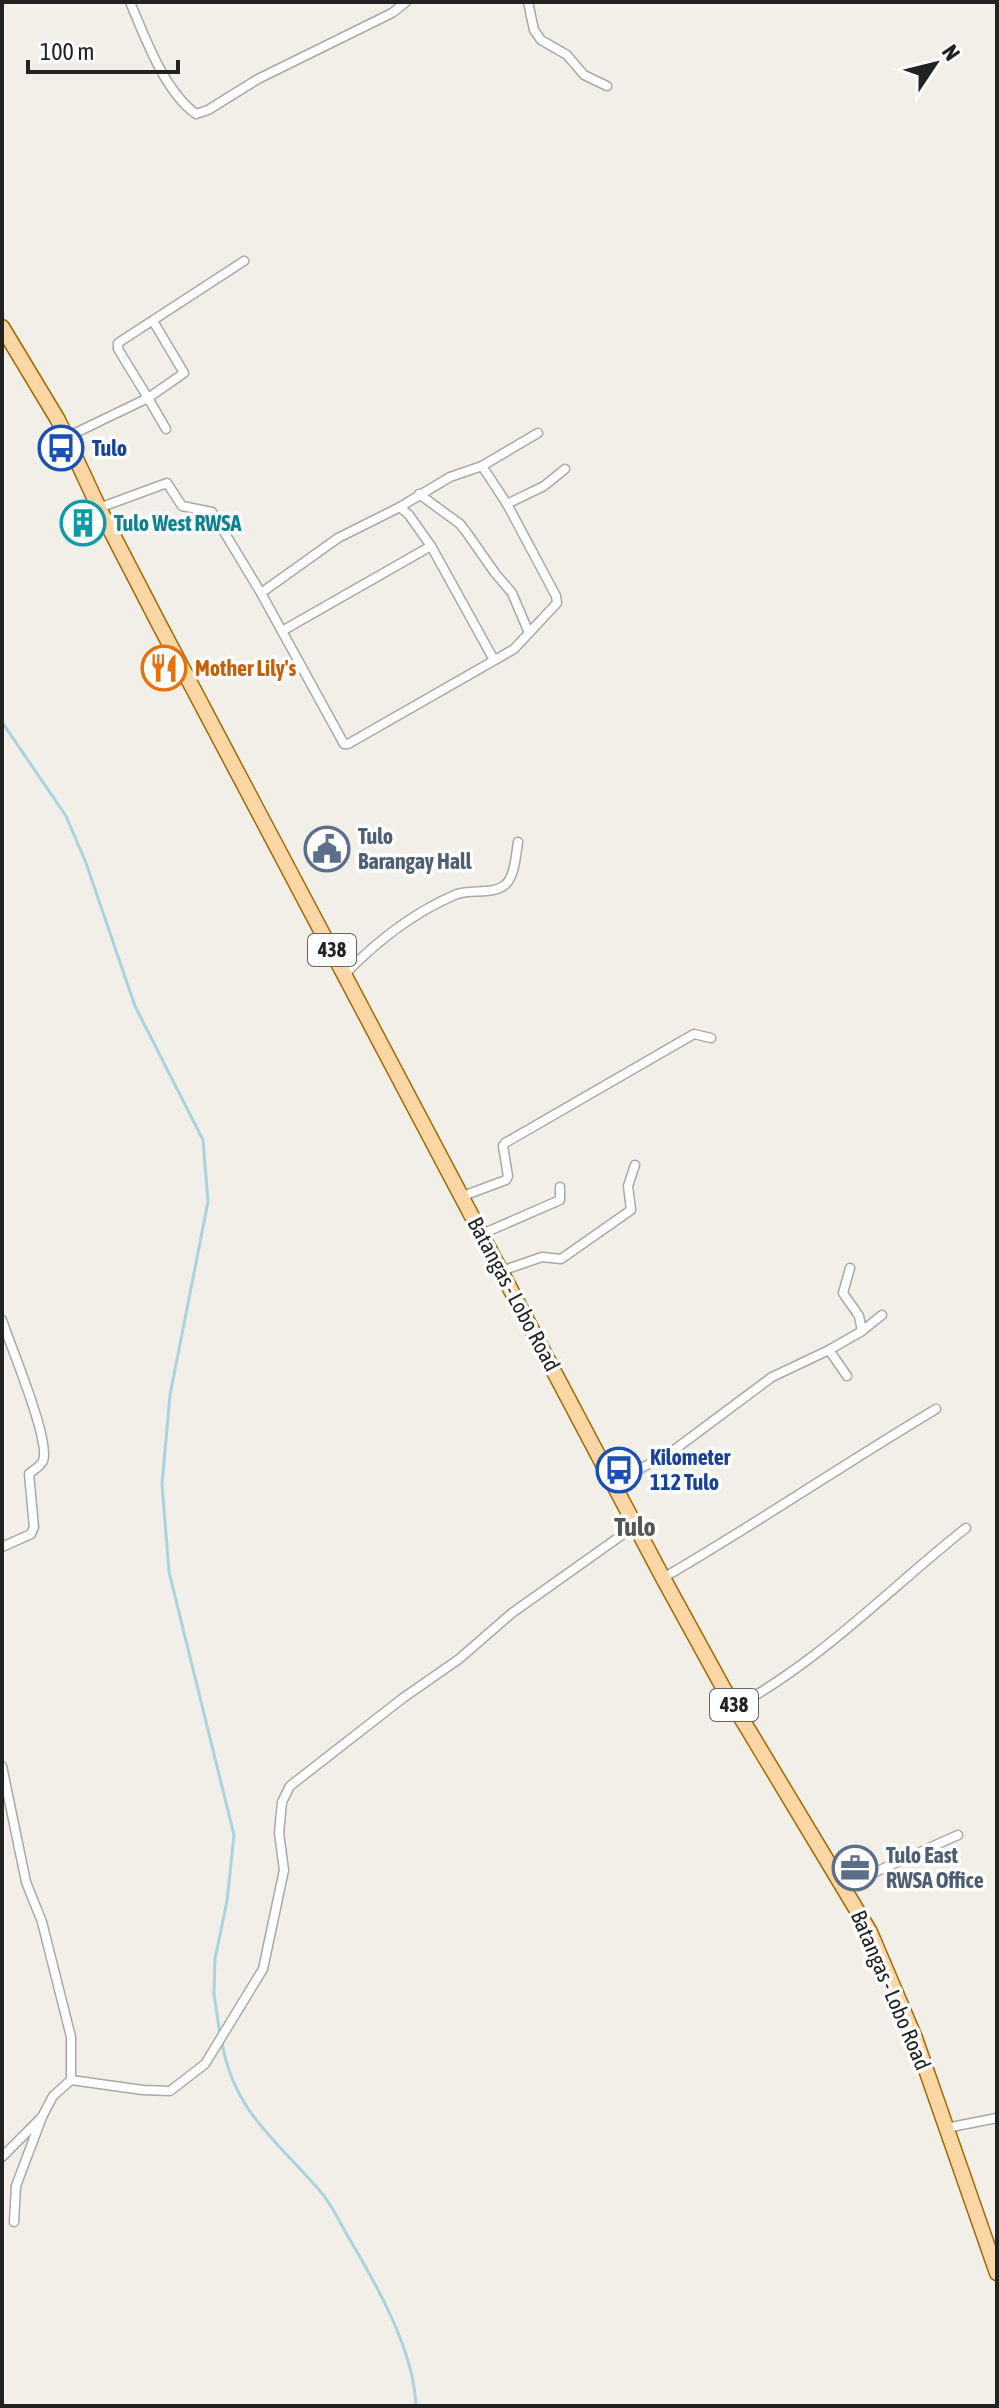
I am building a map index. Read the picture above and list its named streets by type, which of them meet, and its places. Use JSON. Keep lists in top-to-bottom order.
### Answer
{
  "streets": {
    "main road": ["438", "Batangas - Lobo Road"]
  },
  "districts": ["Tulo"],
  "places": {
    "bus stop": ["Tulo", "Kilometer 112 Tulo"],
    "building": ["Tulo West RWSA"],
    "restaurant": ["Mother Lily's"],
    "public building": ["Tulo Barangay Hall"],
    "office": ["Tulo East RWSA Office"]
  },
  "scale_bar": "100 m",
  "north": "top right"
}
